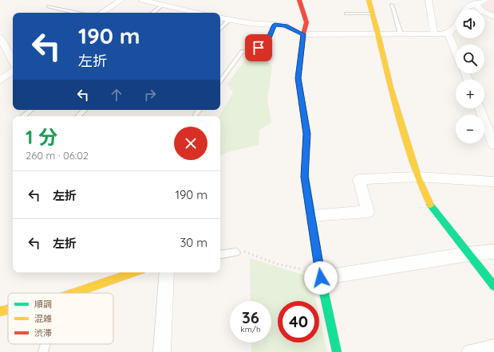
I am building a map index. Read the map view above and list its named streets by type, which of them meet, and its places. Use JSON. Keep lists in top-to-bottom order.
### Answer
{
  "legend": ["順調", "混雑", "渋滞"],
  "page": {
    "map_buttons": ["+", "−"],
    "turn": ["190 m", "左折"],
    "heading": ["1 分", "260 m · 06:02"],
    "list": [
      {
        "name": "左折",
        "value": "190 m"
      },
      {
        "name": "左折",
        "value": "30 m"
      }
    ],
    "speed": "36 km/h",
    "limit": "40"
  }
}
